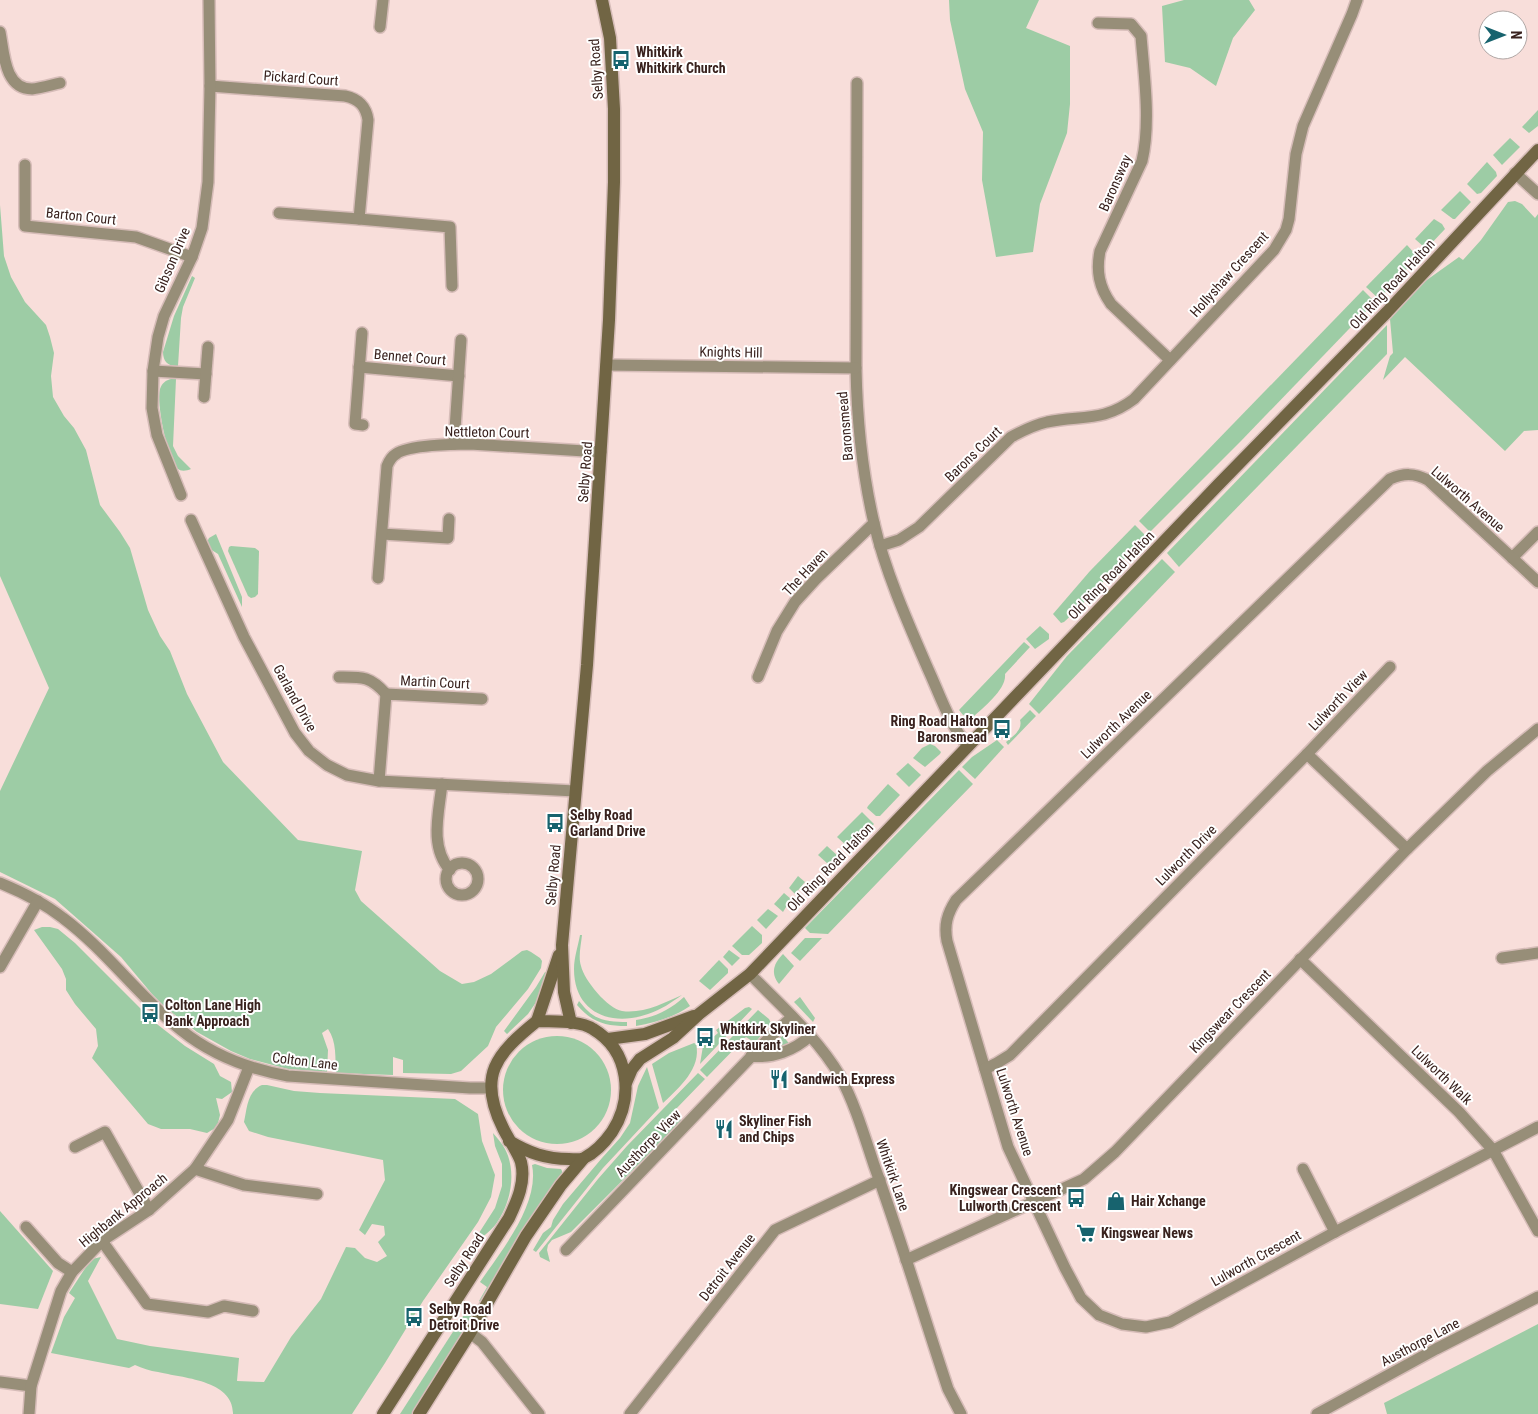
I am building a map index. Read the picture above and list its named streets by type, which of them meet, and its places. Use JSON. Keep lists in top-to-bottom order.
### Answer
{
  "streets": {
    "main road": ["Selby Road", "Old Ring Road Halton"],
    "street": [
      "Pickard Court",
      "Baronsway",
      "Barton Court",
      "Gibson Drive",
      "Hollyshaw Crescent",
      "Knights Hill",
      "Bennet Court",
      "Baronsmead",
      "Nettleton Court",
      "Barons Court",
      "Lulworth Avenue",
      "The Haven",
      "Martin Court",
      "Garland Drive",
      "Lulworth View",
      "Lulworth Drive",
      "Kingswear Crescent",
      "Colton Lane",
      "Lulworth Walk",
      "Austhorpe View",
      "Whitkirk Lane",
      "Highbank Approach",
      "Lulworth Crescent",
      "Detroit Avenue",
      "Austhorpe Lane"
    ]
  },
  "crossings": [
    ["Selby Road", "Old Ring Road Halton"],
    ["Selby Road", "Knights Hill"],
    ["Selby Road", "Nettleton Court"],
    ["Selby Road", "Garland Drive"],
    ["Selby Road", "Colton Lane"],
    ["Pickard Court", "Gibson Drive"],
    ["Baronsway", "Hollyshaw Crescent"],
    ["Baronsway", "Barons Court"],
    ["Barton Court", "Gibson Drive"],
    ["Hollyshaw Crescent", "Barons Court"],
    ["Old Ring Road Halton", "Baronsmead"],
    ["Old Ring Road Halton", "Colton Lane"],
    ["Old Ring Road Halton", "Whitkirk Lane"],
    ["Knights Hill", "Baronsmead"],
    ["Bennet Court", "Nettleton Court"],
    ["Baronsmead", "Barons Court"],
    ["Baronsmead", "The Haven"],
    ["Lulworth Avenue", "Lulworth Drive"],
    ["Lulworth Avenue", "Kingswear Crescent"],
    ["Lulworth Avenue", "Lulworth Crescent"],
    ["Martin Court", "Garland Drive"],
    ["Lulworth View", "Lulworth Drive"],
    ["Kingswear Crescent", "Lulworth Walk"],
    ["Kingswear Crescent", "Whitkirk Lane"],
    ["Kingswear Crescent", "Lulworth Crescent"],
    ["Colton Lane", "Highbank Approach"],
    ["Lulworth Walk", "Lulworth Crescent"],
    ["Austhorpe View", "Whitkirk Lane"],
    ["Whitkirk Lane", "Detroit Avenue"]
  ],
  "places": {
    "bus stop": [
      "Whitkirk Whitkirk Church",
      "Ring Road Halton Baronsmead",
      "Selby Road Garland Drive",
      "Colton Lane High Bank Approach",
      "Whitkirk Skyliner Restaurant",
      "Kingswear Crescent Lulworth Crescent",
      "Selby Road Detroit Drive"
    ],
    "restaurant": ["Sandwich Express", "Skyliner Fish and Chips"],
    "shop": ["Hair Xchange"],
    "supermarket": ["Kingswear News"]
  },
  "north": "right"
}
